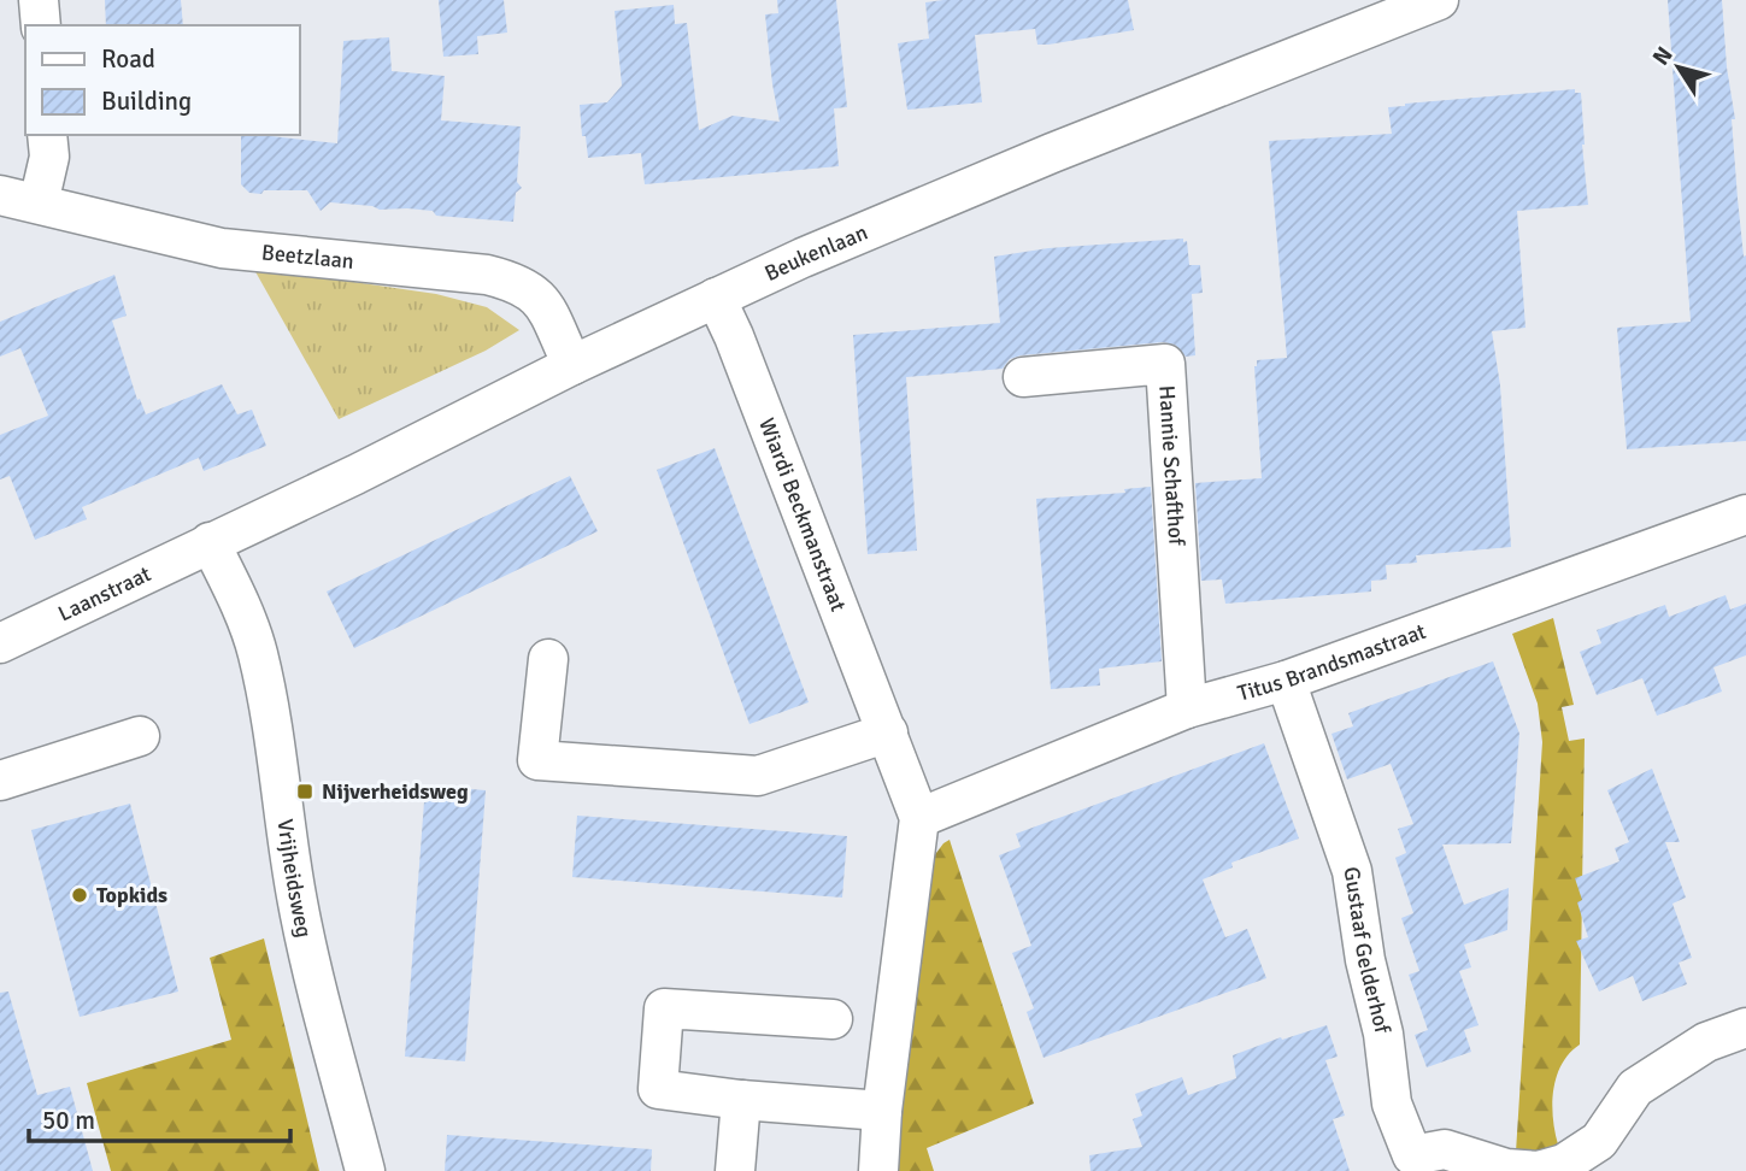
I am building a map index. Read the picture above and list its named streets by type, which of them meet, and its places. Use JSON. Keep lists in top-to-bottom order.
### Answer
{
  "streets": {
    "street": [
      "Beukenlaan",
      "Beetzlaan",
      "Hannie Schafthof",
      "Wiardi Beckmanstraat",
      "Laanstraat",
      "Titus Brandsmastraat",
      "Vrijheidsweg",
      "Gustaaf Gelderhof"
    ]
  },
  "crossings": [
    ["Beukenlaan", "Beetzlaan"],
    ["Beukenlaan", "Wiardi Beckmanstraat"],
    ["Beukenlaan", "Laanstraat"],
    ["Beukenlaan", "Vrijheidsweg"],
    ["Hannie Schafthof", "Titus Brandsmastraat"],
    ["Wiardi Beckmanstraat", "Titus Brandsmastraat"],
    ["Laanstraat", "Vrijheidsweg"],
    ["Titus Brandsmastraat", "Gustaaf Gelderhof"]
  ],
  "places": {
    "transit": ["Nijverheidsweg"],
    "other": ["Topkids"]
  },
  "legend": ["Road", "Building"],
  "scale_bar": "50 m",
  "north": "top left"
}
